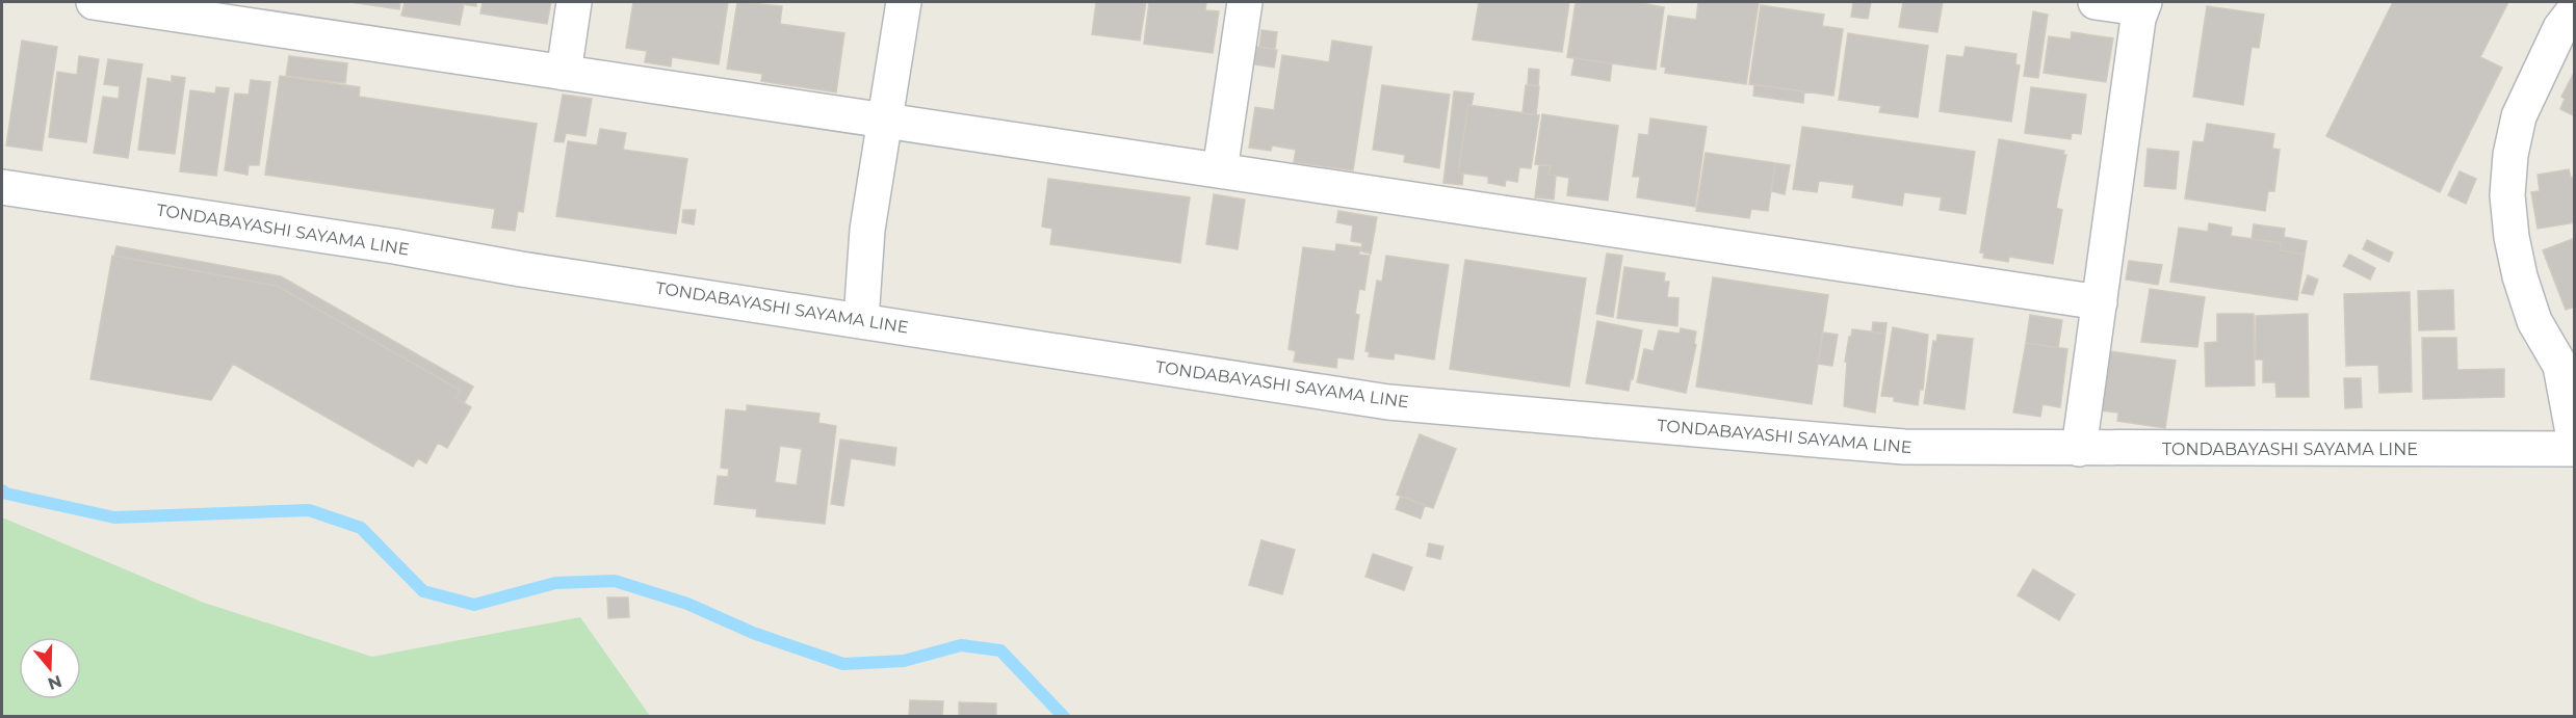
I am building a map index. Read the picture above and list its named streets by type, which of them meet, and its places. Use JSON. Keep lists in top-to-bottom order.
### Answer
{
  "streets": {
    "street": ["TONDABAYASHI SAYAMA LINE"]
  },
  "north": "bottom"
}
